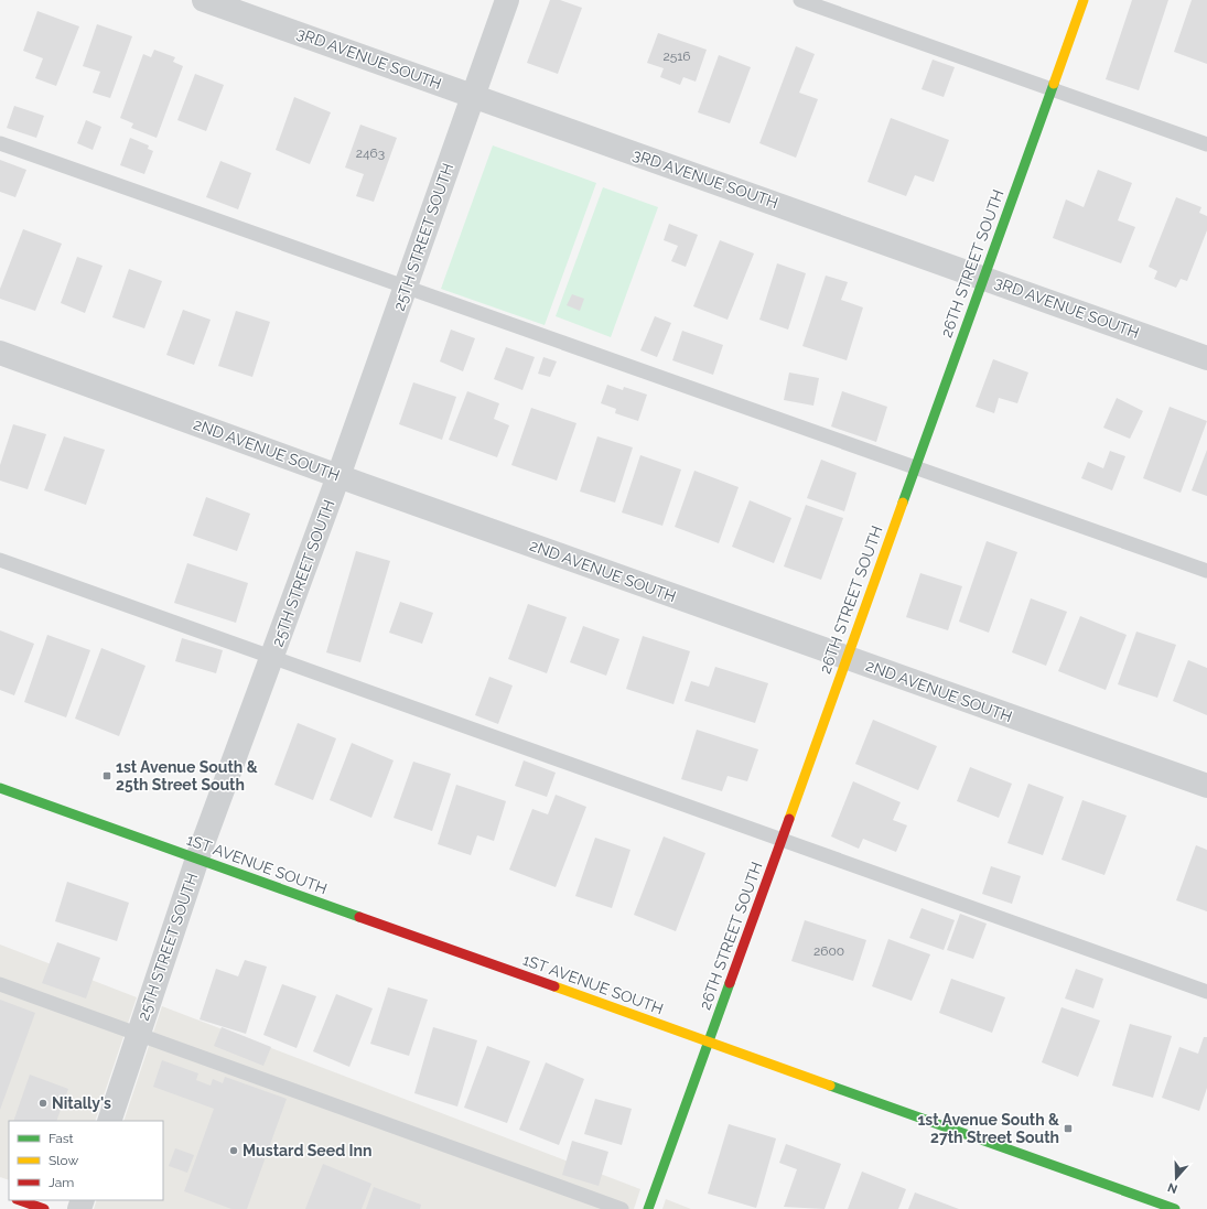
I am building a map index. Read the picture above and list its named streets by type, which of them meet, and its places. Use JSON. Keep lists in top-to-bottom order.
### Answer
{
  "streets": {
    "street": [
      "3RD AVENUE SOUTH",
      "25TH STREET SOUTH",
      "26TH STREET SOUTH",
      "2ND AVENUE SOUTH",
      "1ST AVENUE SOUTH"
    ]
  },
  "crossings": [
    ["3RD AVENUE SOUTH", "25TH STREET SOUTH"],
    ["3RD AVENUE SOUTH", "26TH STREET SOUTH"],
    ["25TH STREET SOUTH", "2ND AVENUE SOUTH"],
    ["25TH STREET SOUTH", "1ST AVENUE SOUTH"],
    ["26TH STREET SOUTH", "2ND AVENUE SOUTH"],
    ["26TH STREET SOUTH", "1ST AVENUE SOUTH"]
  ],
  "places": {
    "transit": ["1st Avenue South & 25th Street South", "1st Avenue South & 27th Street South"],
    "other": ["Nitally's", "Mustard Seed Inn"]
  },
  "house_numbers": ["2516", "2463", "2600"],
  "legend": ["Fast", "Slow", "Jam"],
  "north": "bottom"
}
